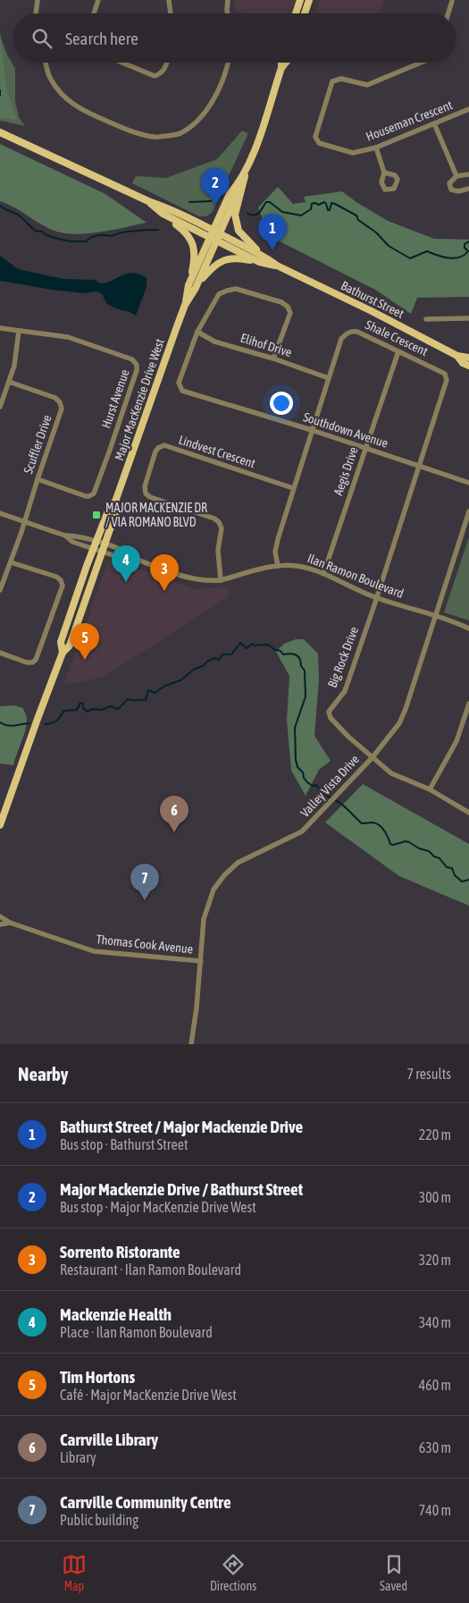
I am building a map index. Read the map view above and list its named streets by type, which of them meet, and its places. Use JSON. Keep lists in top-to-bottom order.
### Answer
{
  "streets": {
    "main road": ["Bathurst Street", "Major MacKenzie Drive West"],
    "street": [
      "Houseman Crescent",
      "Shale Crescent",
      "Elihof Drive",
      "Hurst Avenue",
      "Southdown Avenue",
      "Scuffler Drive",
      "Lindvest Crescent",
      "Aegis Drive",
      "Ilan Ramon Boulevard",
      "Big Rock Drive",
      "Valley Vista Drive",
      "Thomas Cook Avenue"
    ]
  },
  "crossings": [
    ["Bathurst Street", "Major MacKenzie Drive West"],
    ["Shale Crescent", "Elihof Drive"],
    ["Shale Crescent", "Southdown Avenue"],
    ["Shale Crescent", "Lindvest Crescent"],
    ["Shale Crescent", "Aegis Drive"],
    ["Shale Crescent", "Ilan Ramon Boulevard"],
    ["Shale Crescent", "Big Rock Drive"],
    ["Elihof Drive", "Southdown Avenue"],
    ["Hurst Avenue", "Scuffler Drive"],
    ["Major MacKenzie Drive West", "Ilan Ramon Boulevard"],
    ["Southdown Avenue", "Aegis Drive"],
    ["Scuffler Drive", "Ilan Ramon Boulevard"],
    ["Lindvest Crescent", "Ilan Ramon Boulevard"],
    ["Aegis Drive", "Ilan Ramon Boulevard"],
    ["Ilan Ramon Boulevard", "Big Rock Drive"],
    ["Ilan Ramon Boulevard", "Valley Vista Drive"],
    ["Big Rock Drive", "Valley Vista Drive"],
    ["Valley Vista Drive", "Thomas Cook Avenue"]
  ],
  "places": {
    "transit": ["MAJOR MACKENZIE DR / VIA ROMANO BLVD"]
  },
  "page": {
    "search": "Search here",
    "pins": [
      "2",
      "1",
      "4",
      "3",
      "5",
      "6",
      "7"
    ],
    "heading": ["Nearby", "7 results"],
    "list": [
      {
        "mark": "1",
        "name": "Bathurst Street / Major Mackenzie Drive",
        "note": "Bus stop · Bathurst Street",
        "value": "220 m"
      },
      {
        "mark": "2",
        "name": "Major Mackenzie Drive / Bathurst Street",
        "note": "Bus stop · Major MacKenzie Drive West",
        "value": "300 m"
      },
      {
        "mark": "3",
        "name": "Sorrento Ristorante",
        "note": "Restaurant · Ilan Ramon Boulevard",
        "value": "320 m"
      },
      {
        "mark": "4",
        "name": "Mackenzie Health",
        "note": "Place · Ilan Ramon Boulevard",
        "value": "340 m"
      },
      {
        "mark": "5",
        "name": "Tim Hortons",
        "note": "Café · Major MacKenzie Drive West",
        "value": "460 m"
      },
      {
        "mark": "6",
        "name": "Carrville Library",
        "note": "Library",
        "value": "630 m"
      },
      {
        "mark": "7",
        "name": "Carrville Community Centre",
        "note": "Public building",
        "value": "740 m"
      }
    ],
    "nav": ["Map", "Directions", "Saved"]
  }
}
